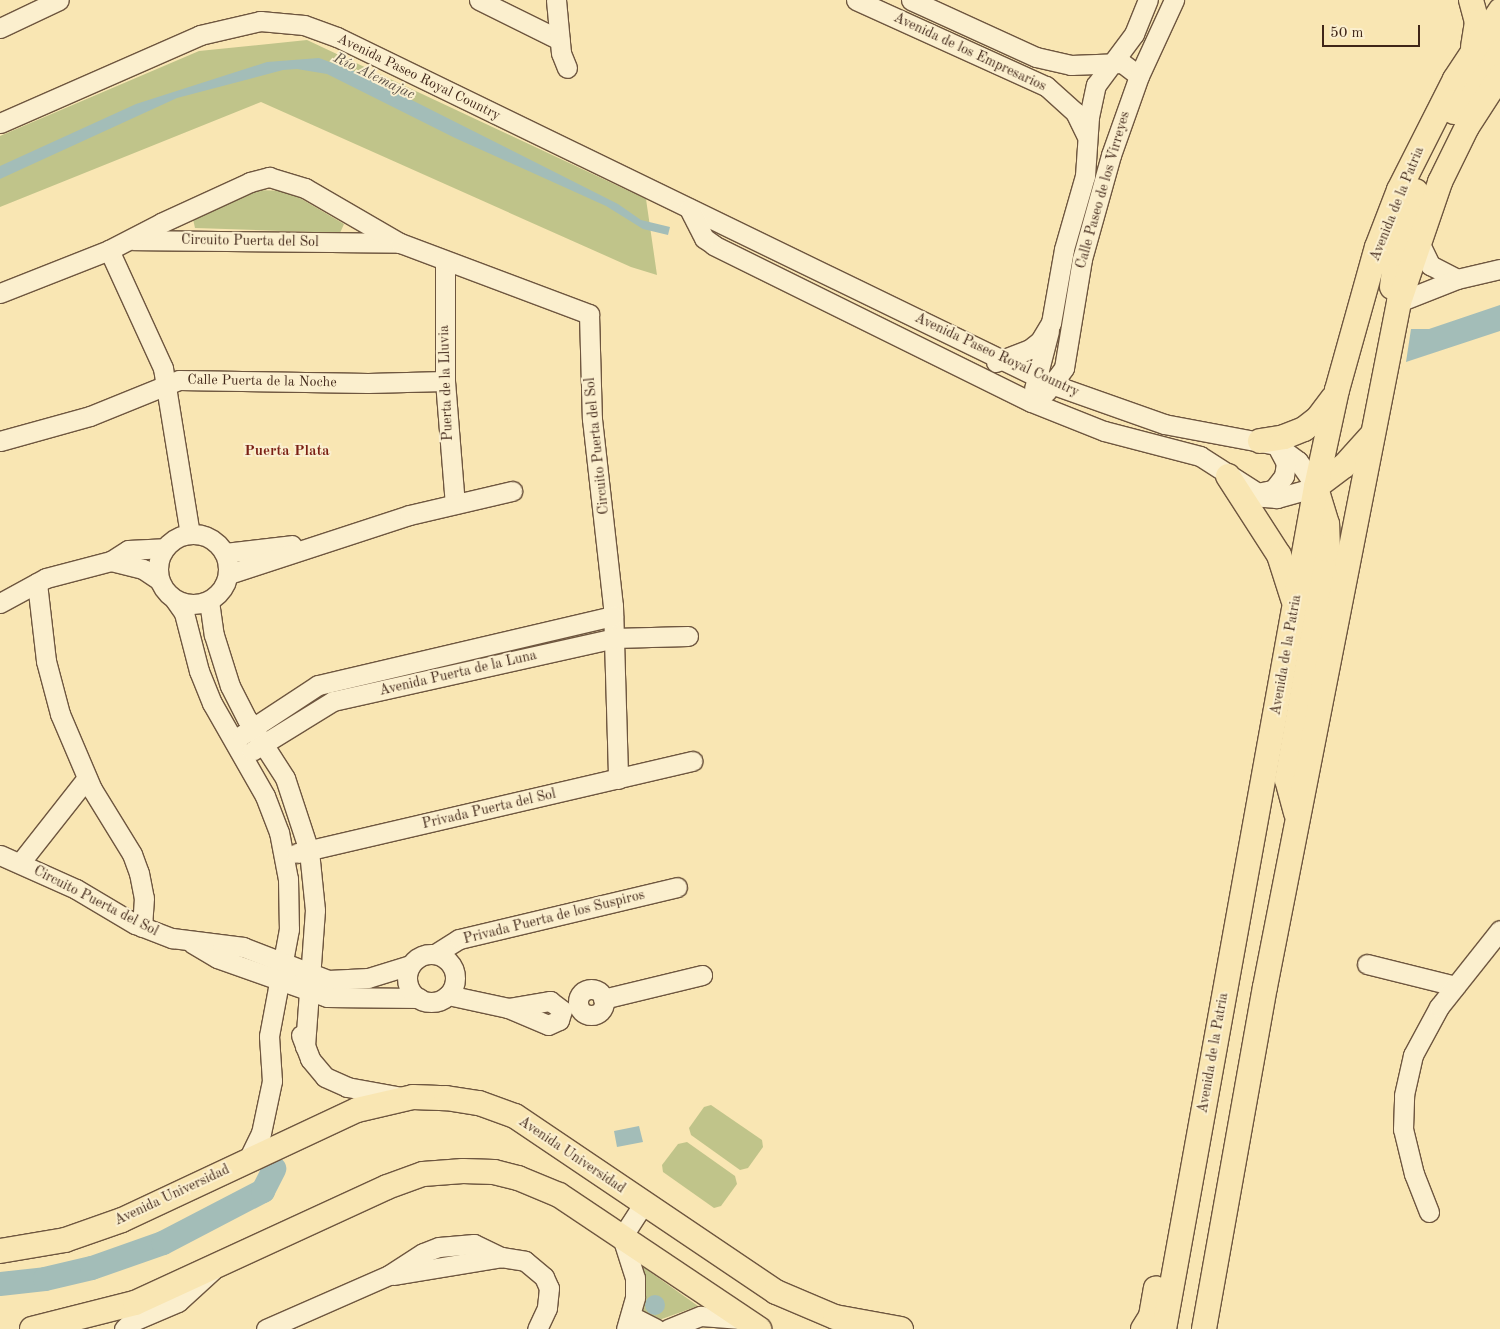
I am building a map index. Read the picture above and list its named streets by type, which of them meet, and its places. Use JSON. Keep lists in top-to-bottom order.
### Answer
{
  "streets": {
    "main road": ["Avenida de la Patria", "Avenida Universidad"],
    "street": [
      "Avenida de los Empresarios",
      "Avenida Paseo Royal Country",
      "Calle Paseo de los Virreyes",
      "Circuito Puerta del Sol",
      "Calle Puerta de la Noche",
      "Puerta de la Lluvia",
      "Avenida Puerta de la Luna",
      "Privada Puerta del Sol",
      "Privada Puerta de los Suspiros"
    ]
  },
  "crossings": [
    ["Avenida de los Empresarios", "Calle Paseo de los Virreyes"],
    ["Avenida Paseo Royal Country", "Calle Paseo de los Virreyes"],
    ["Avenida Paseo Royal Country", "Avenida de la Patria"],
    ["Circuito Puerta del Sol", "Puerta de la Lluvia"],
    ["Circuito Puerta del Sol", "Avenida Puerta de la Luna"],
    ["Circuito Puerta del Sol", "Privada Puerta del Sol"],
    ["Circuito Puerta del Sol", "Privada Puerta de los Suspiros"],
    ["Calle Puerta de la Noche", "Puerta de la Lluvia"]
  ],
  "districts": ["Puerta Plata"],
  "water": ["Río Atemajac"],
  "scale_bar": "50 m"
}
